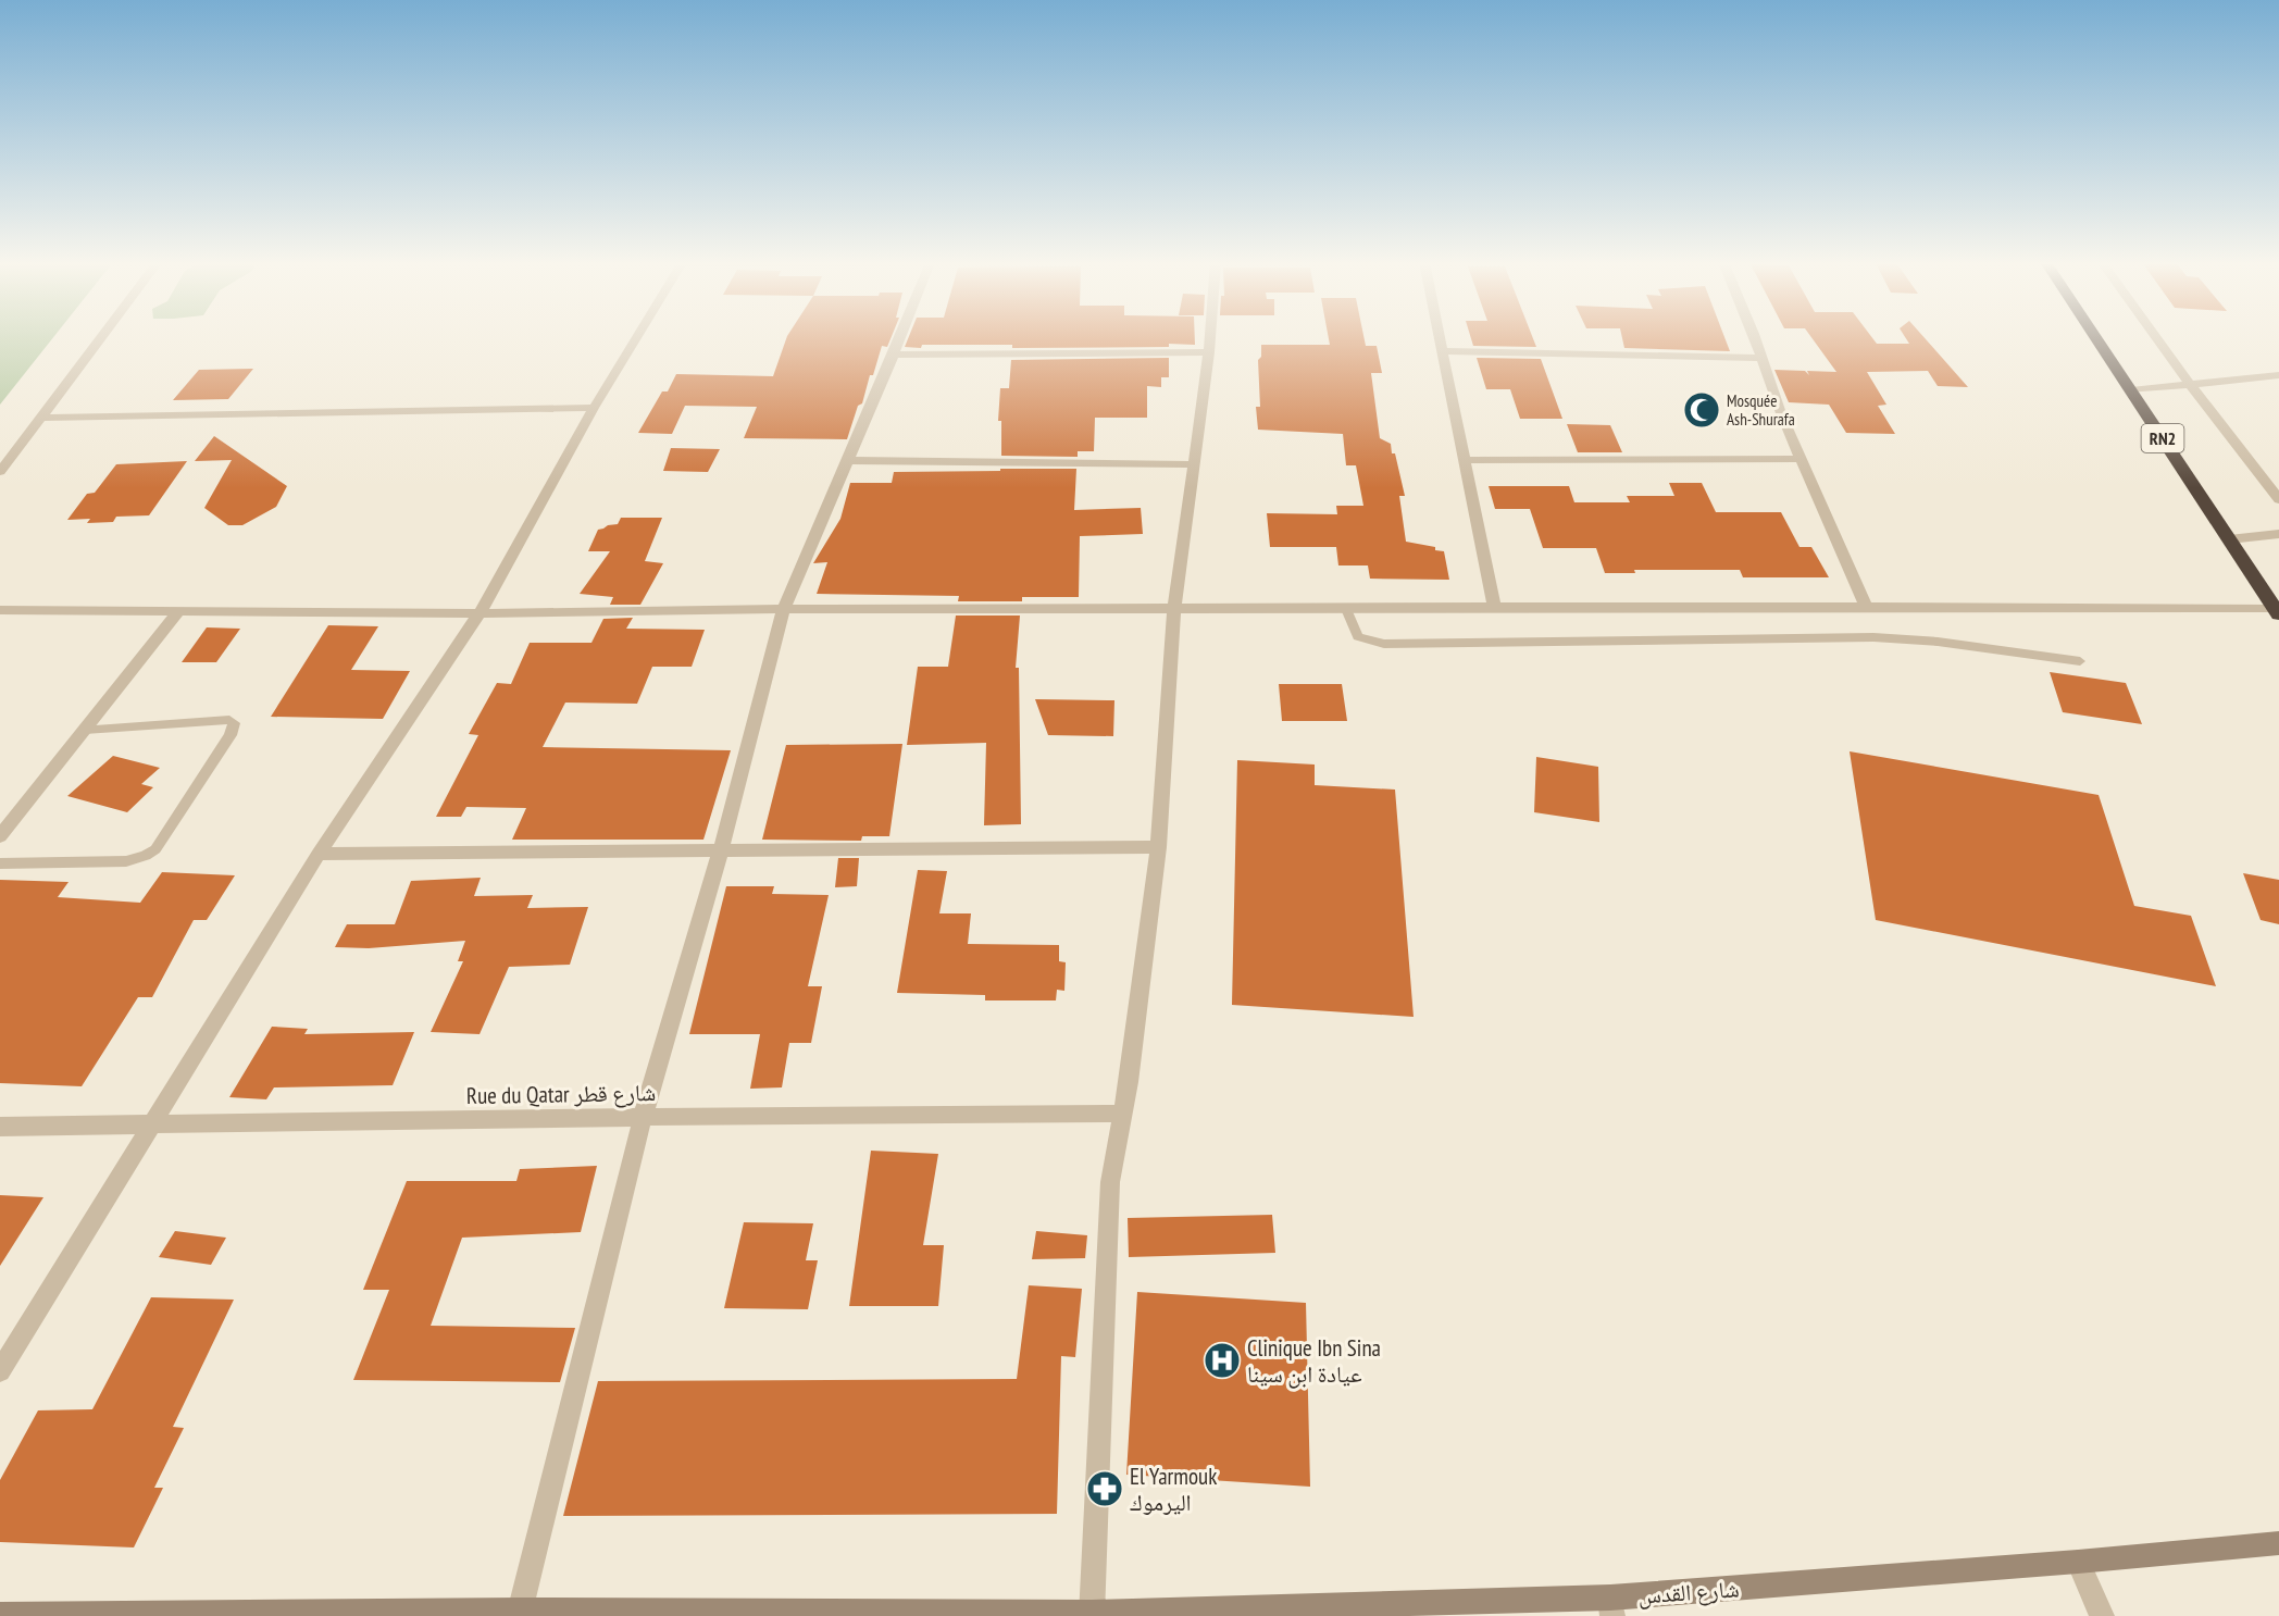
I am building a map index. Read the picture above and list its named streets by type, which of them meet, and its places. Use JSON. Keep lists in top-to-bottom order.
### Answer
{
  "streets": {
    "highway": ["RN2"],
    "street": ["Rue du Qatar شارع قطر", "شارع القدس"]
  },
  "places": {
    "mosque": ["Mosquée Ash-Shurafa"],
    "hospital": ["Clinique Ibn Sina عيادة ابن سينا"],
    "pharmacy": ["El Yarmouk اليرموك"]
  }
}
